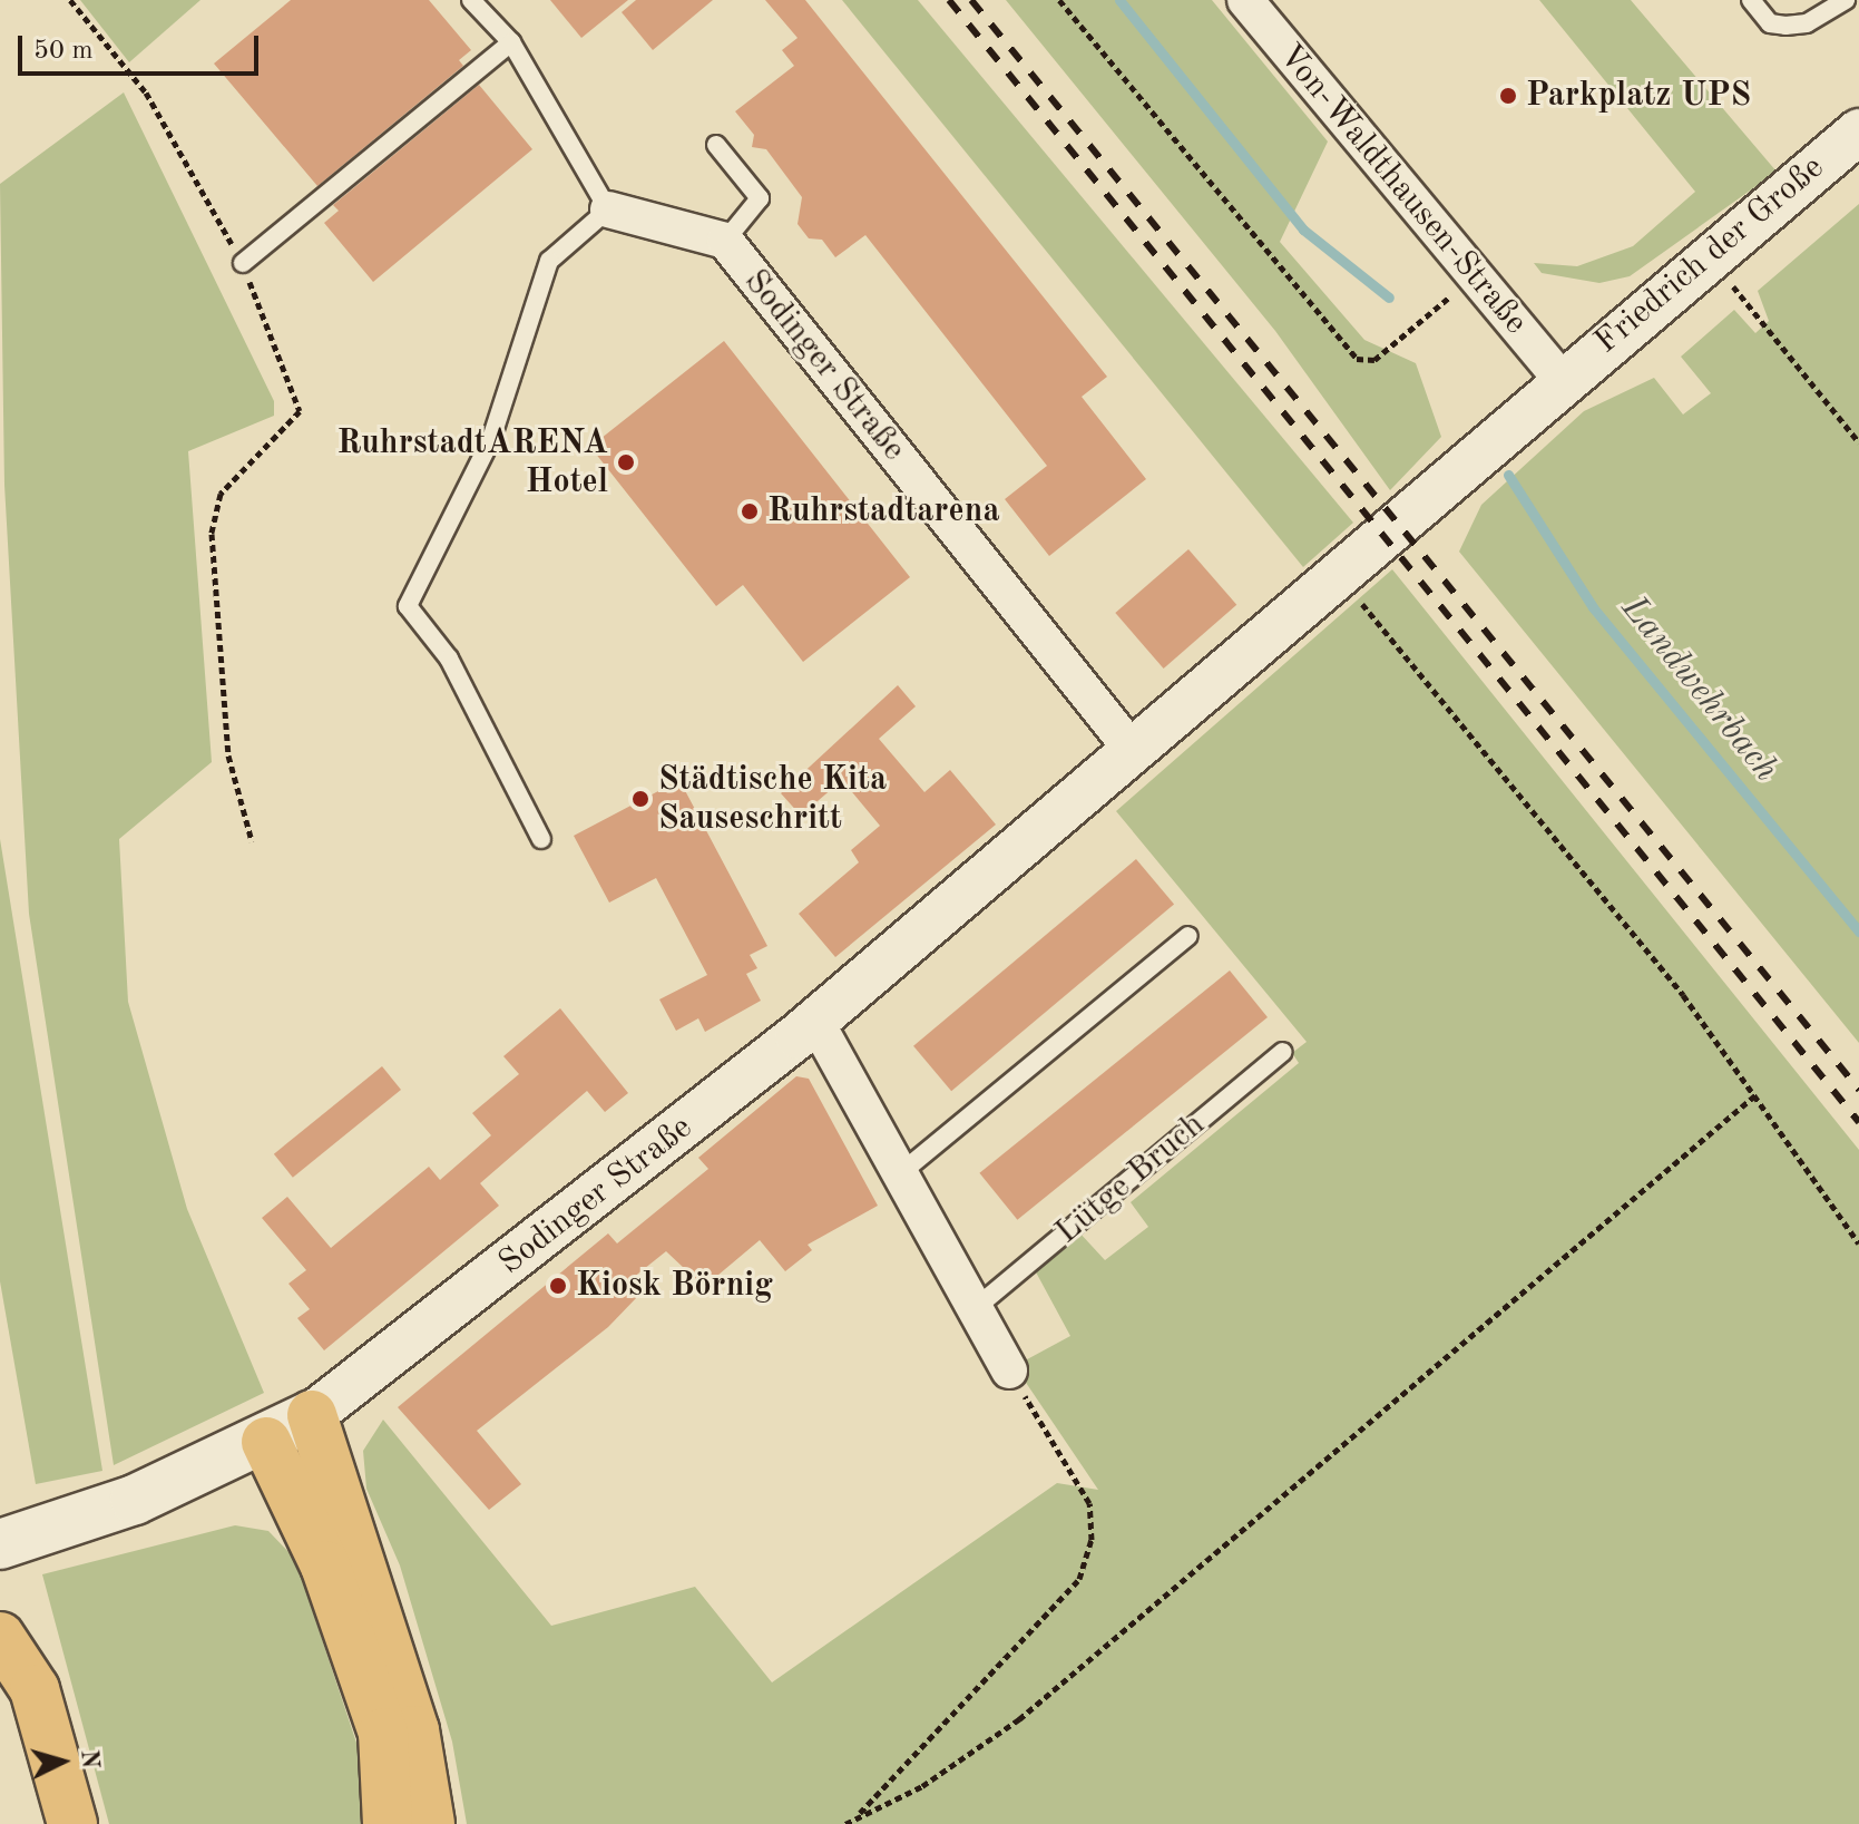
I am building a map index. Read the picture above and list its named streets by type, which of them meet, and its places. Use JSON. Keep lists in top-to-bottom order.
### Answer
{
  "streets": {
    "main road": ["Sodinger Straße"],
    "street": ["Von-Waldthausen-Straße", "Friedrich der Große"],
    "lane": ["Lütge Bruch"]
  },
  "crossings": [
    ["Von-Waldthausen-Straße", "Friedrich der Große"],
    ["Von-Waldthausen-Straße", "Sodinger Straße"],
    ["Friedrich der Große", "Sodinger Straße"]
  ],
  "water": ["Landwehrbach"],
  "places": [
    "Parkplatz UPS",
    "RuhrstadtARENA Hotel",
    "Ruhrstadtarena",
    "Städtische Kita Sauseschritt",
    "Kiosk Börnig"
  ],
  "scale_bar": "50 m",
  "north": "right"
}
